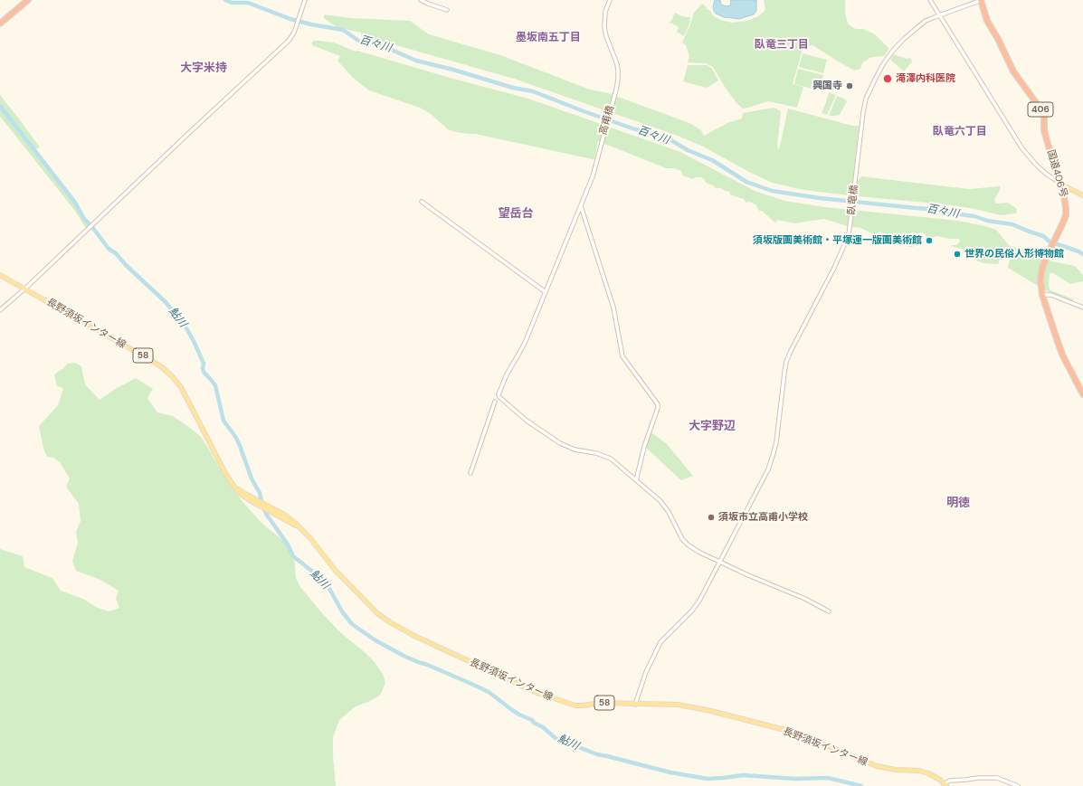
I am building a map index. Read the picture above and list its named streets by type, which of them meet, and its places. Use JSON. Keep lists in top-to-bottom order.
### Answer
{
  "streets": {
    "highway": ["406", "国道406号"],
    "main road": ["長野須坂インター線", "58"],
    "street": ["高甫橋", "臥竜橋"]
  },
  "crossings": [
    ["国道406号", "臥竜橋"],
    ["臥竜橋", "長野須坂インター線"]
  ],
  "districts": [
    "墨坂南五丁目",
    "臥竜三丁目",
    "大字米持",
    "臥竜六丁目",
    "望岳台",
    "大字野辺",
    "明徳"
  ],
  "water": ["百々川", "鮎川"],
  "places": [
    "滝澤内科医院",
    "興国寺",
    "須坂版画美術館・平塚運一版画美術館",
    "世界の民俗人形博物館",
    "須坂市立高甫小学校"
  ]
}
